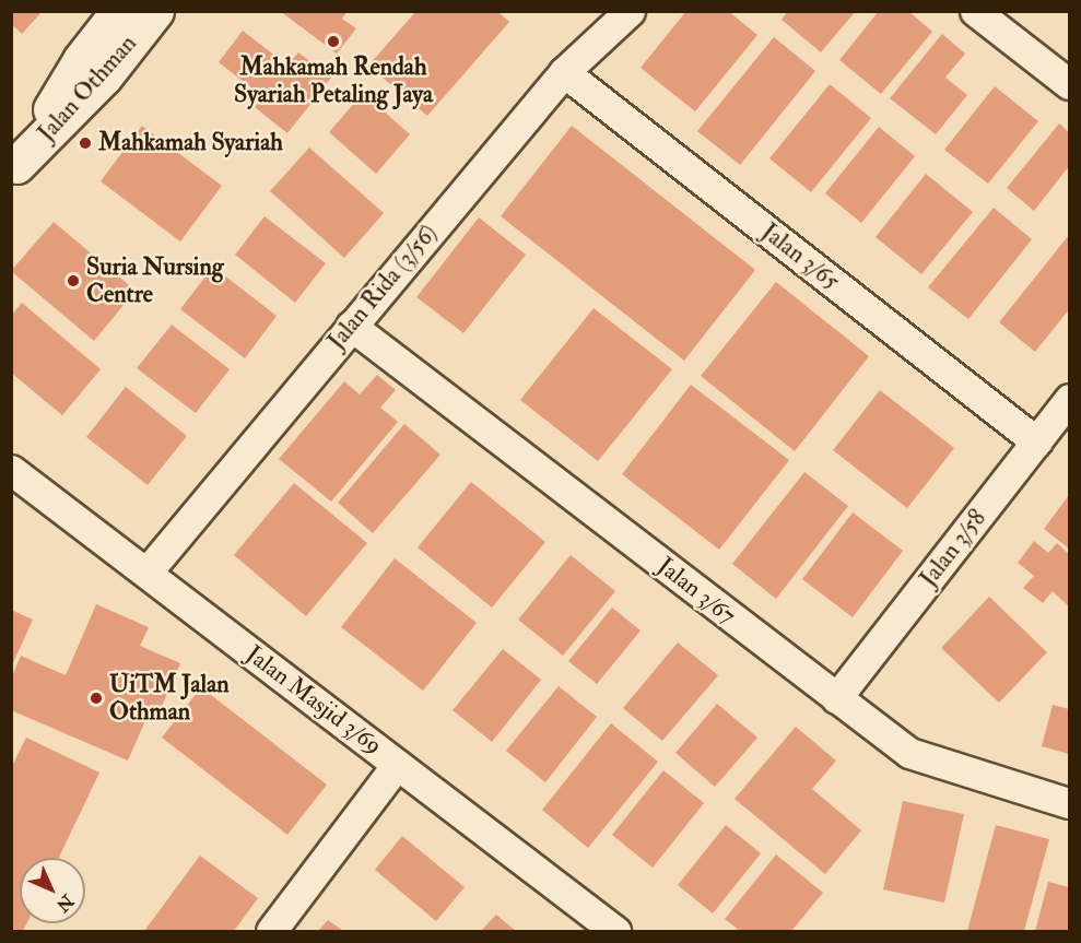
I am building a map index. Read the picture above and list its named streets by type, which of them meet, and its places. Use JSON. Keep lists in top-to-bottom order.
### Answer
{
  "streets": {
    "main road": ["Jalan Othman"],
    "street": [
      "Jalan 3/65",
      "Jalan Rida (3/56)",
      "Jalan 3/58",
      "Jalan 3/67",
      "Jalan Masjid 3/69"
    ]
  },
  "crossings": [
    ["Jalan 3/65", "Jalan Rida (3/56)"],
    ["Jalan 3/65", "Jalan 3/58"],
    ["Jalan Rida (3/56)", "Jalan 3/67"],
    ["Jalan Rida (3/56)", "Jalan Masjid 3/69"],
    ["Jalan 3/58", "Jalan 3/67"]
  ],
  "places": [
    "Mahkamah Rendah Syariah Petaling Jaya",
    "Mahkamah Syariah",
    "Suria Nursing Centre",
    "UiTM Jalan Othman"
  ],
  "north": "bottom right"
}
